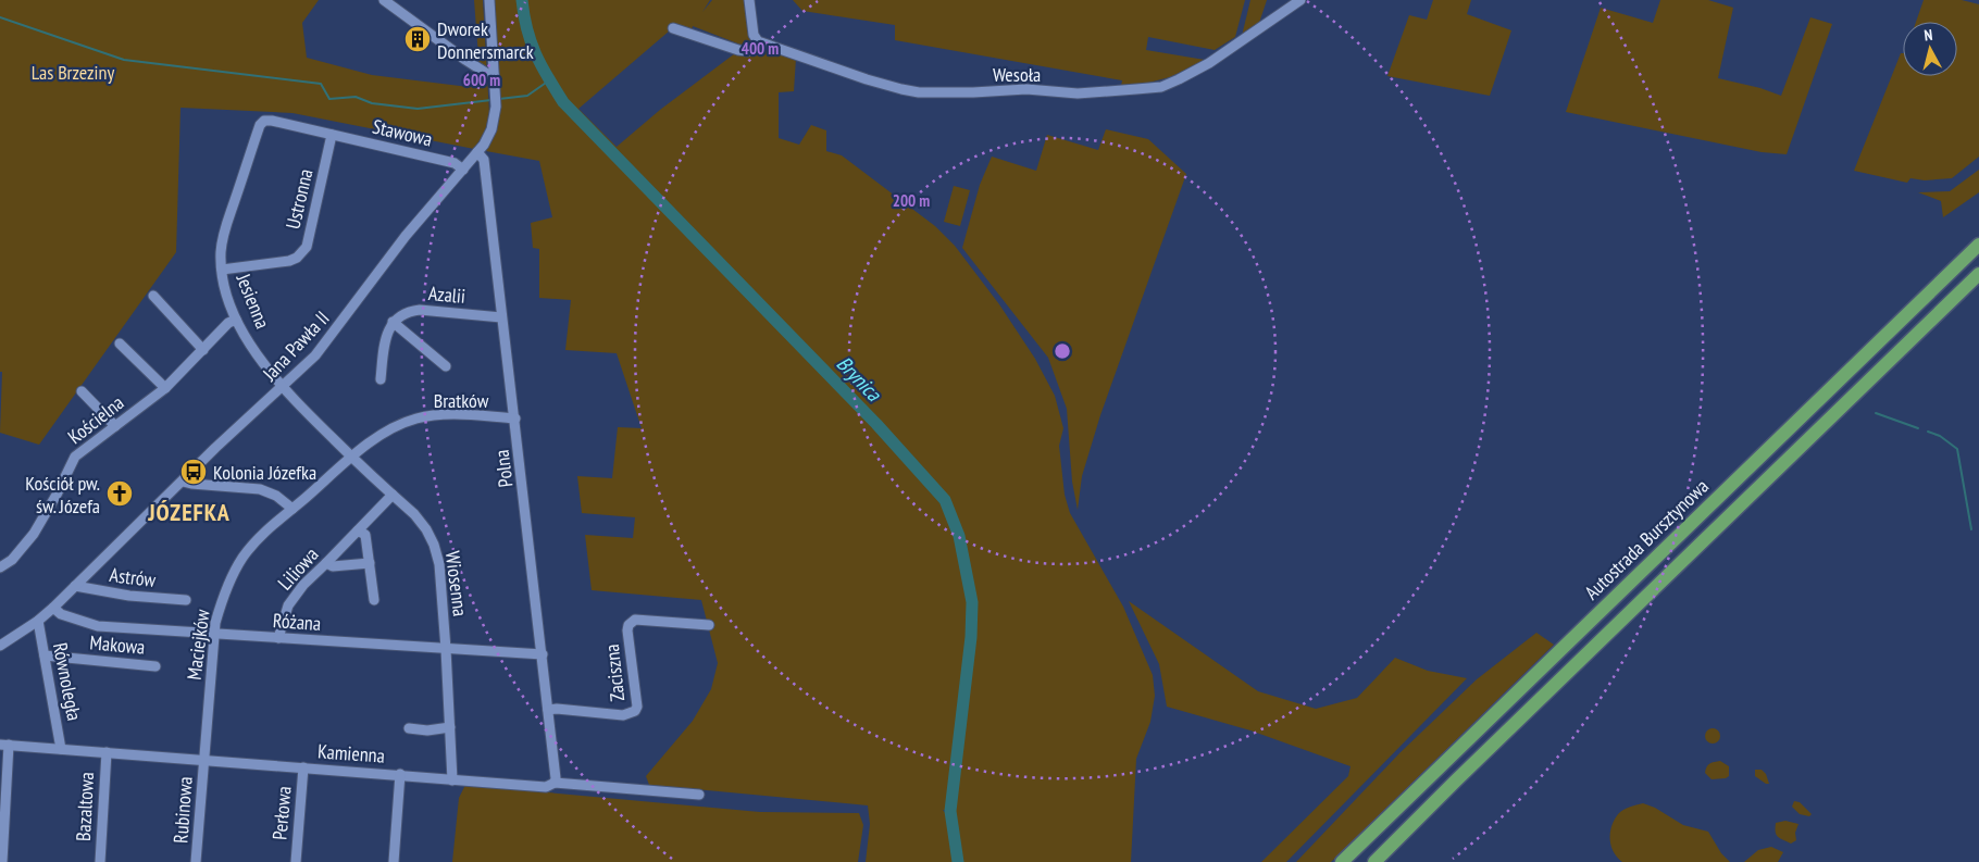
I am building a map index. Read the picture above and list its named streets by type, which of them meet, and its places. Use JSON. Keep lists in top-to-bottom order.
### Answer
{
  "streets": {
    "highway": ["Autostrada Bursztynowa"],
    "street": [
      "Wesoła",
      "Stawowa",
      "Ustronna",
      "Azalii",
      "Jesienna",
      "Jana Pawła II",
      "Bratków",
      "Kościelna",
      "Polna",
      "Liliowa",
      "Astrów",
      "Wiosenna",
      "Różana",
      "Makowa",
      "Maciejków",
      "Zaciszna",
      "Równoległa",
      "Kamienna",
      "Bazaltowa",
      "Rubinowa",
      "Perłowa"
    ]
  },
  "crossings": [
    ["Stawowa", "Ustronna"],
    ["Stawowa", "Jesienna"],
    ["Stawowa", "Jana Pawła II"],
    ["Ustronna", "Jesienna"],
    ["Azalii", "Polna"],
    ["Jesienna", "Jana Pawła II"],
    ["Jesienna", "Kościelna"],
    ["Jesienna", "Wiosenna"],
    ["Jana Pawła II", "Polna"],
    ["Jana Pawła II", "Astrów"],
    ["Jana Pawła II", "Wiosenna"],
    ["Jana Pawła II", "Różana"],
    ["Jana Pawła II", "Równoległa"],
    ["Bratków", "Polna"],
    ["Bratków", "Wiosenna"],
    ["Bratków", "Maciejków"],
    ["Polna", "Różana"],
    ["Polna", "Zaciszna"],
    ["Polna", "Kamienna"],
    ["Liliowa", "Wiosenna"],
    ["Liliowa", "Różana"],
    ["Wiosenna", "Różana"],
    ["Wiosenna", "Maciejków"],
    ["Wiosenna", "Kamienna"],
    ["Różana", "Maciejków"],
    ["Makowa", "Równoległa"],
    ["Maciejków", "Kamienna"],
    ["Maciejków", "Rubinowa"],
    ["Równoległa", "Kamienna"],
    ["Kamienna", "Bazaltowa"],
    ["Kamienna", "Rubinowa"],
    ["Kamienna", "Perłowa"]
  ],
  "districts": ["JÓZEFKA"],
  "water": ["Brynica"],
  "parks": ["Las Brzeziny"],
  "places": {
    "building": ["Dworek Donnersmarck"],
    "bus stop": ["Kolonia Józefka"],
    "church": ["Kościół pw. św. Józefa"]
  },
  "north": "top",
  "rings": ["400 m", "600 m", "200 m"]
}
